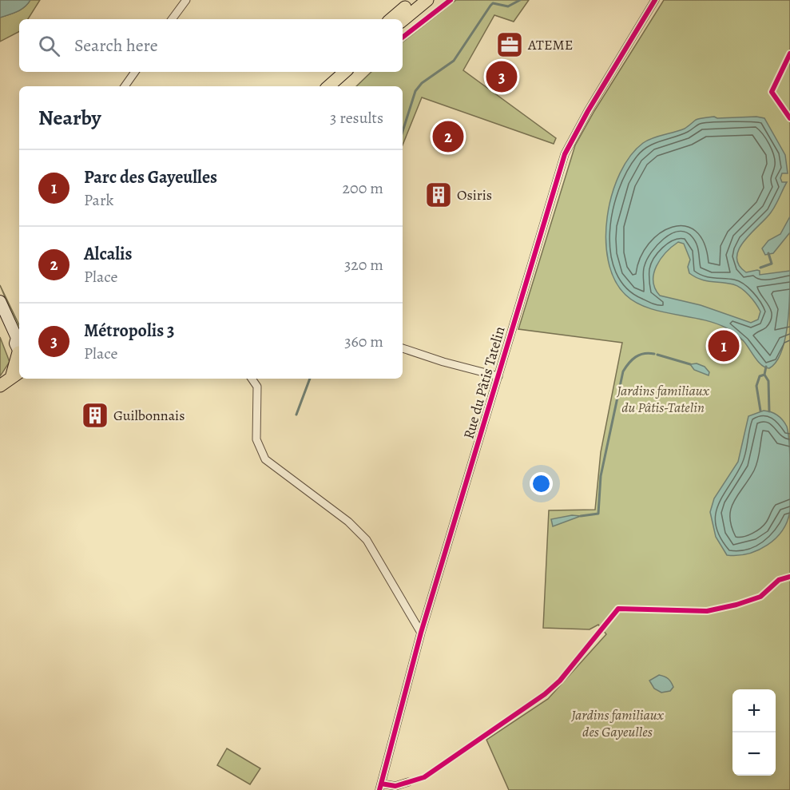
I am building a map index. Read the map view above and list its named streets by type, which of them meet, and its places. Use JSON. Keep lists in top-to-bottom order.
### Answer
{
  "streets": {
    "street": ["Rue du Pâtis Tatelin"]
  },
  "parks": ["Jardins familiaux du Pâtis-Tatelin", "Jardins familiaux des Gayeulles"],
  "places": {
    "office": ["ATEME"],
    "building": ["Osiris", "Guilbonnais"]
  },
  "page": {
    "search": "Search here",
    "pins": ["3", "2", "1"],
    "heading": ["Nearby", "3 results"],
    "list": [
      {
        "mark": "1",
        "name": "Parc des Gayeulles",
        "note": "Park",
        "value": "200 m"
      },
      {
        "mark": "2",
        "name": "Alcalis",
        "note": "Place",
        "value": "320 m"
      },
      {
        "mark": "3",
        "name": "Métropolis 3",
        "note": "Place",
        "value": "360 m"
      }
    ],
    "map_buttons": ["+", "−"]
  }
}
